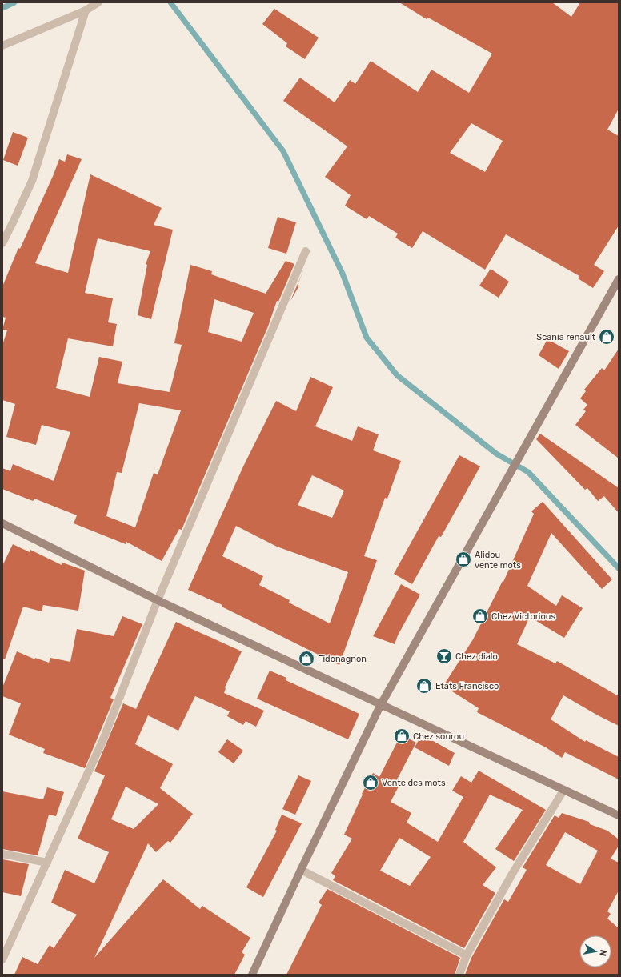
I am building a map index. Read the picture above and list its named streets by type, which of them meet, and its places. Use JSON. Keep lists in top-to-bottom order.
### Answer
{
  "places": {
    "shop": [
      "Scania renault",
      "Alidou vente mots",
      "Chez Victorious",
      "Fidonagnon",
      "Etats Francisco",
      "Chez sourou",
      "Vente des mots"
    ],
    "bar": ["Chez dialo"]
  },
  "north": "right"
}
